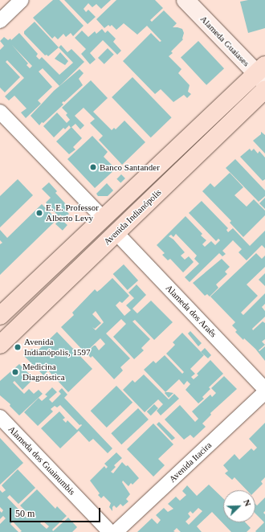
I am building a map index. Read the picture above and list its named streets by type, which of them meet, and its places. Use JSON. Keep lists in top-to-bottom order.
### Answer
{
  "streets": {
    "main road": ["Avenida Indianópolis"],
    "street": [
      "Alameda Guaiases",
      "Alameda dos Araês",
      "Alameda dos Guainumbis",
      "Avenida Itacira"
    ]
  },
  "crossings": [
    ["Avenida Indianópolis", "Alameda dos Araês"]
  ],
  "places": [
    "Banco Santander",
    "E. E. Professor Alberto Levy",
    "Avenida Indianópolis, 1597",
    "Medicina Diagnóstica"
  ],
  "scale_bar": "50 m",
  "north": "top right"
}
